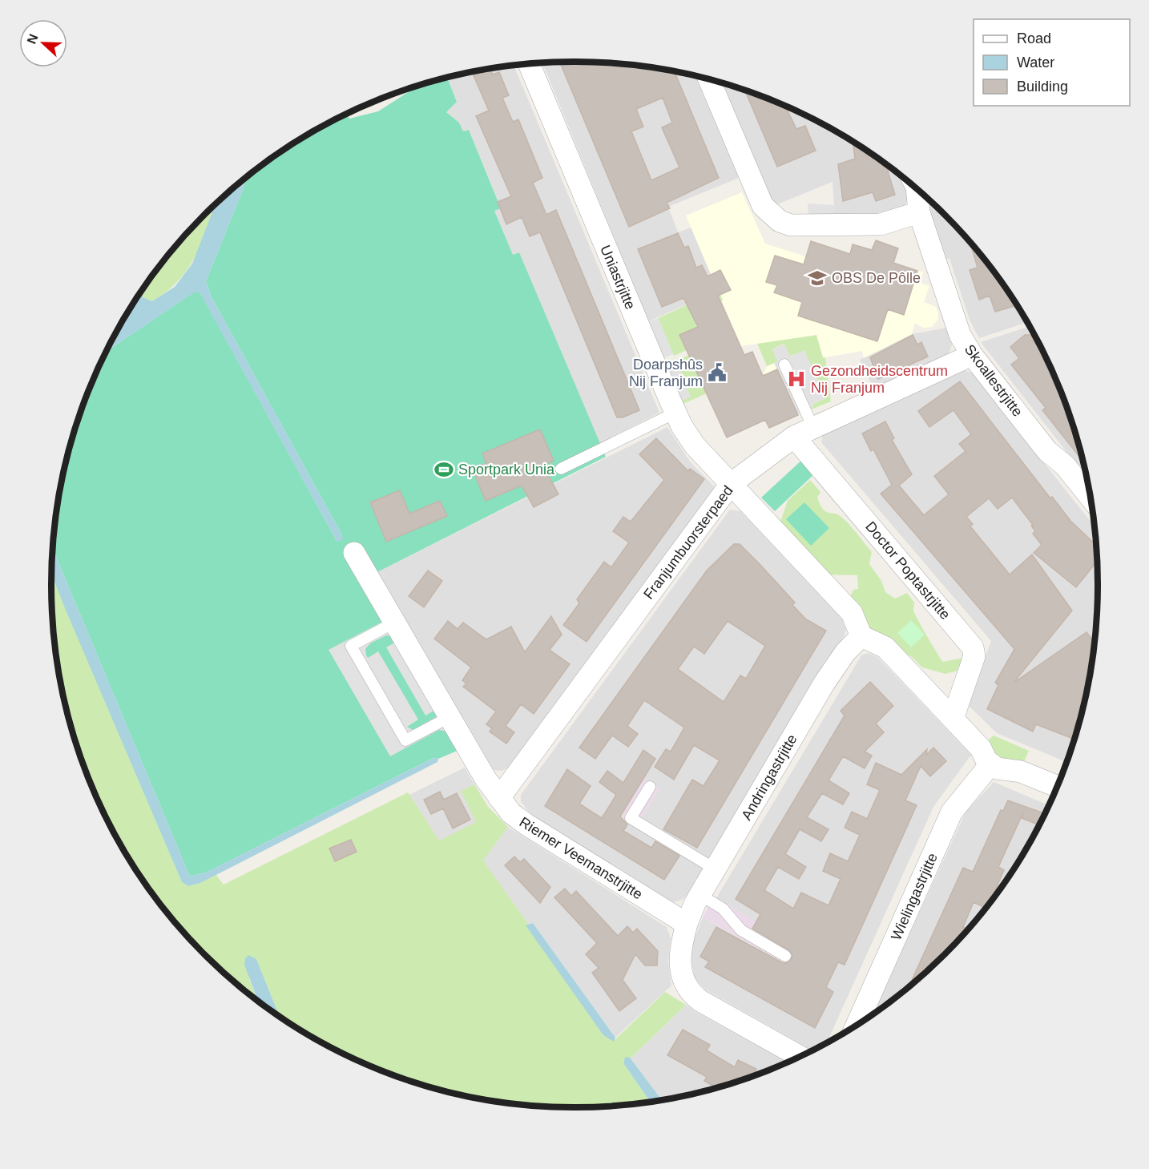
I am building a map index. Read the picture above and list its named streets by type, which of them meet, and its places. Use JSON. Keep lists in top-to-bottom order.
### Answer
{
  "streets": {
    "street": [
      "Uniastrjitte",
      "Skoallestrjitte",
      "Franjumbuorsterpaed",
      "Doctor Poptastrjitte",
      "Andringastrjitte",
      "Riemer Veemanstrjitte",
      "Wielingastrjitte"
    ]
  },
  "crossings": [
    ["Uniastrjitte", "Franjumbuorsterpaed"],
    ["Skoallestrjitte", "Franjumbuorsterpaed"],
    ["Franjumbuorsterpaed", "Doctor Poptastrjitte"],
    ["Franjumbuorsterpaed", "Riemer Veemanstrjitte"],
    ["Andringastrjitte", "Riemer Veemanstrjitte"]
  ],
  "places": {
    "school or university": ["OBS De Pôlle"],
    "public building": ["Doarpshûs Nij Franjum"],
    "hospital": ["Gezondheidscentrum Nij Franjum"],
    "sports": ["Sportpark Unia"]
  },
  "legend": ["Road", "Water", "Building"],
  "north": "left"
}
